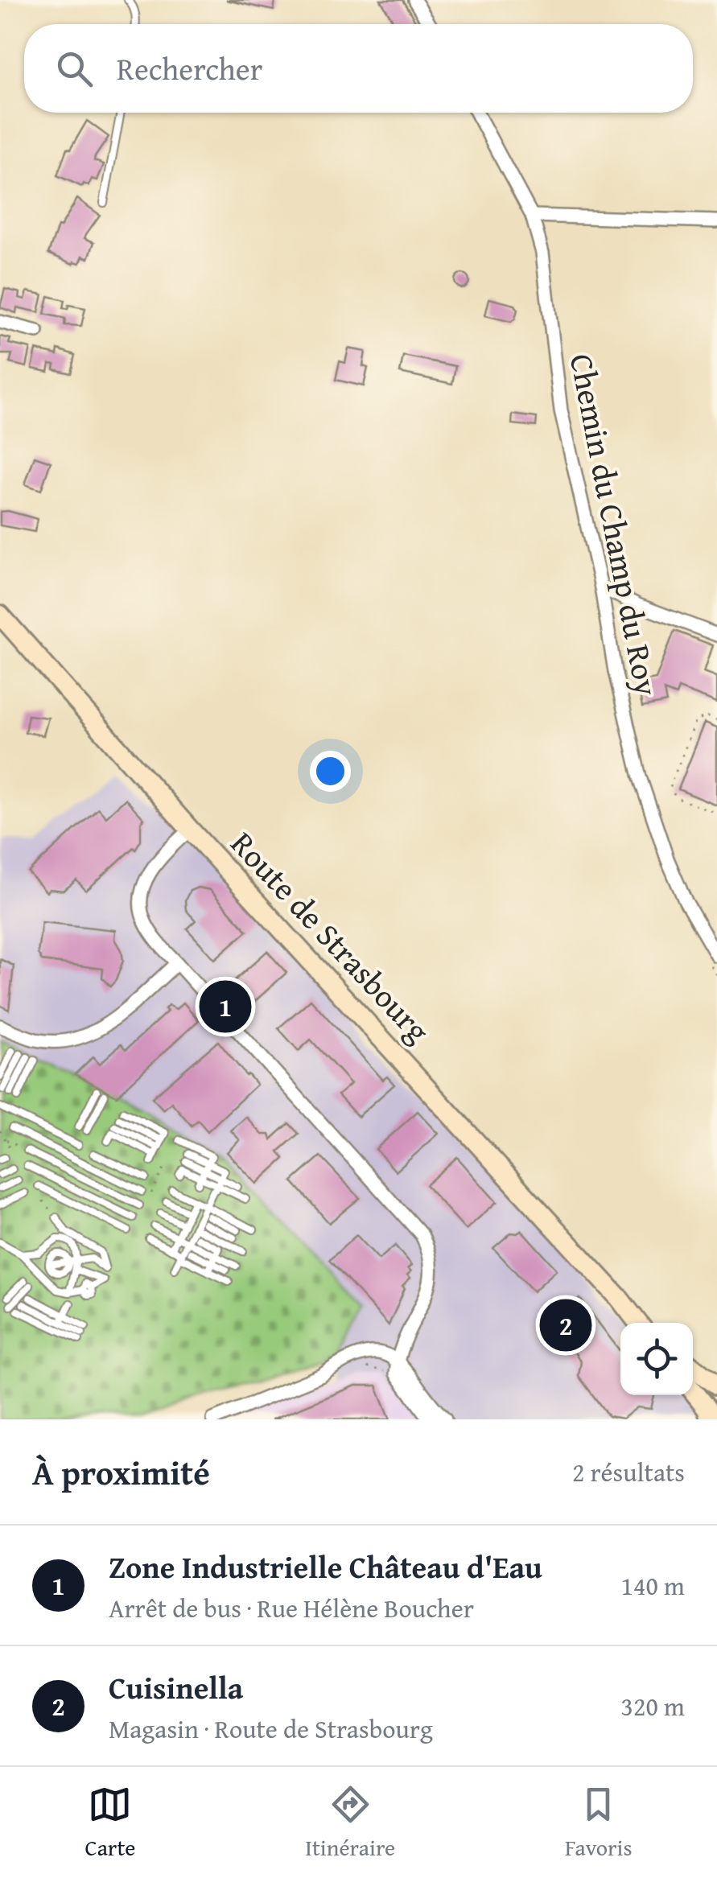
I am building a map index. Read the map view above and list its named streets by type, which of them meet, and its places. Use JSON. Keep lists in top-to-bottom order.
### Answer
{
  "streets": {
    "main road": ["Route de Strasbourg"],
    "street": ["Chemin du Champ du Roy"]
  },
  "page": {
    "search": "Rechercher",
    "pins": ["1", "2"],
    "heading": ["À proximité", "2 résultats"],
    "list": [
      {
        "mark": "1",
        "name": "Zone Industrielle Château d'Eau",
        "note": "Arrêt de bus · Rue Hélène Boucher",
        "value": "140 m"
      },
      {
        "mark": "2",
        "name": "Cuisinella",
        "note": "Magasin · Route de Strasbourg",
        "value": "320 m"
      }
    ],
    "nav": ["Carte", "Itinéraire", "Favoris"]
  }
}
